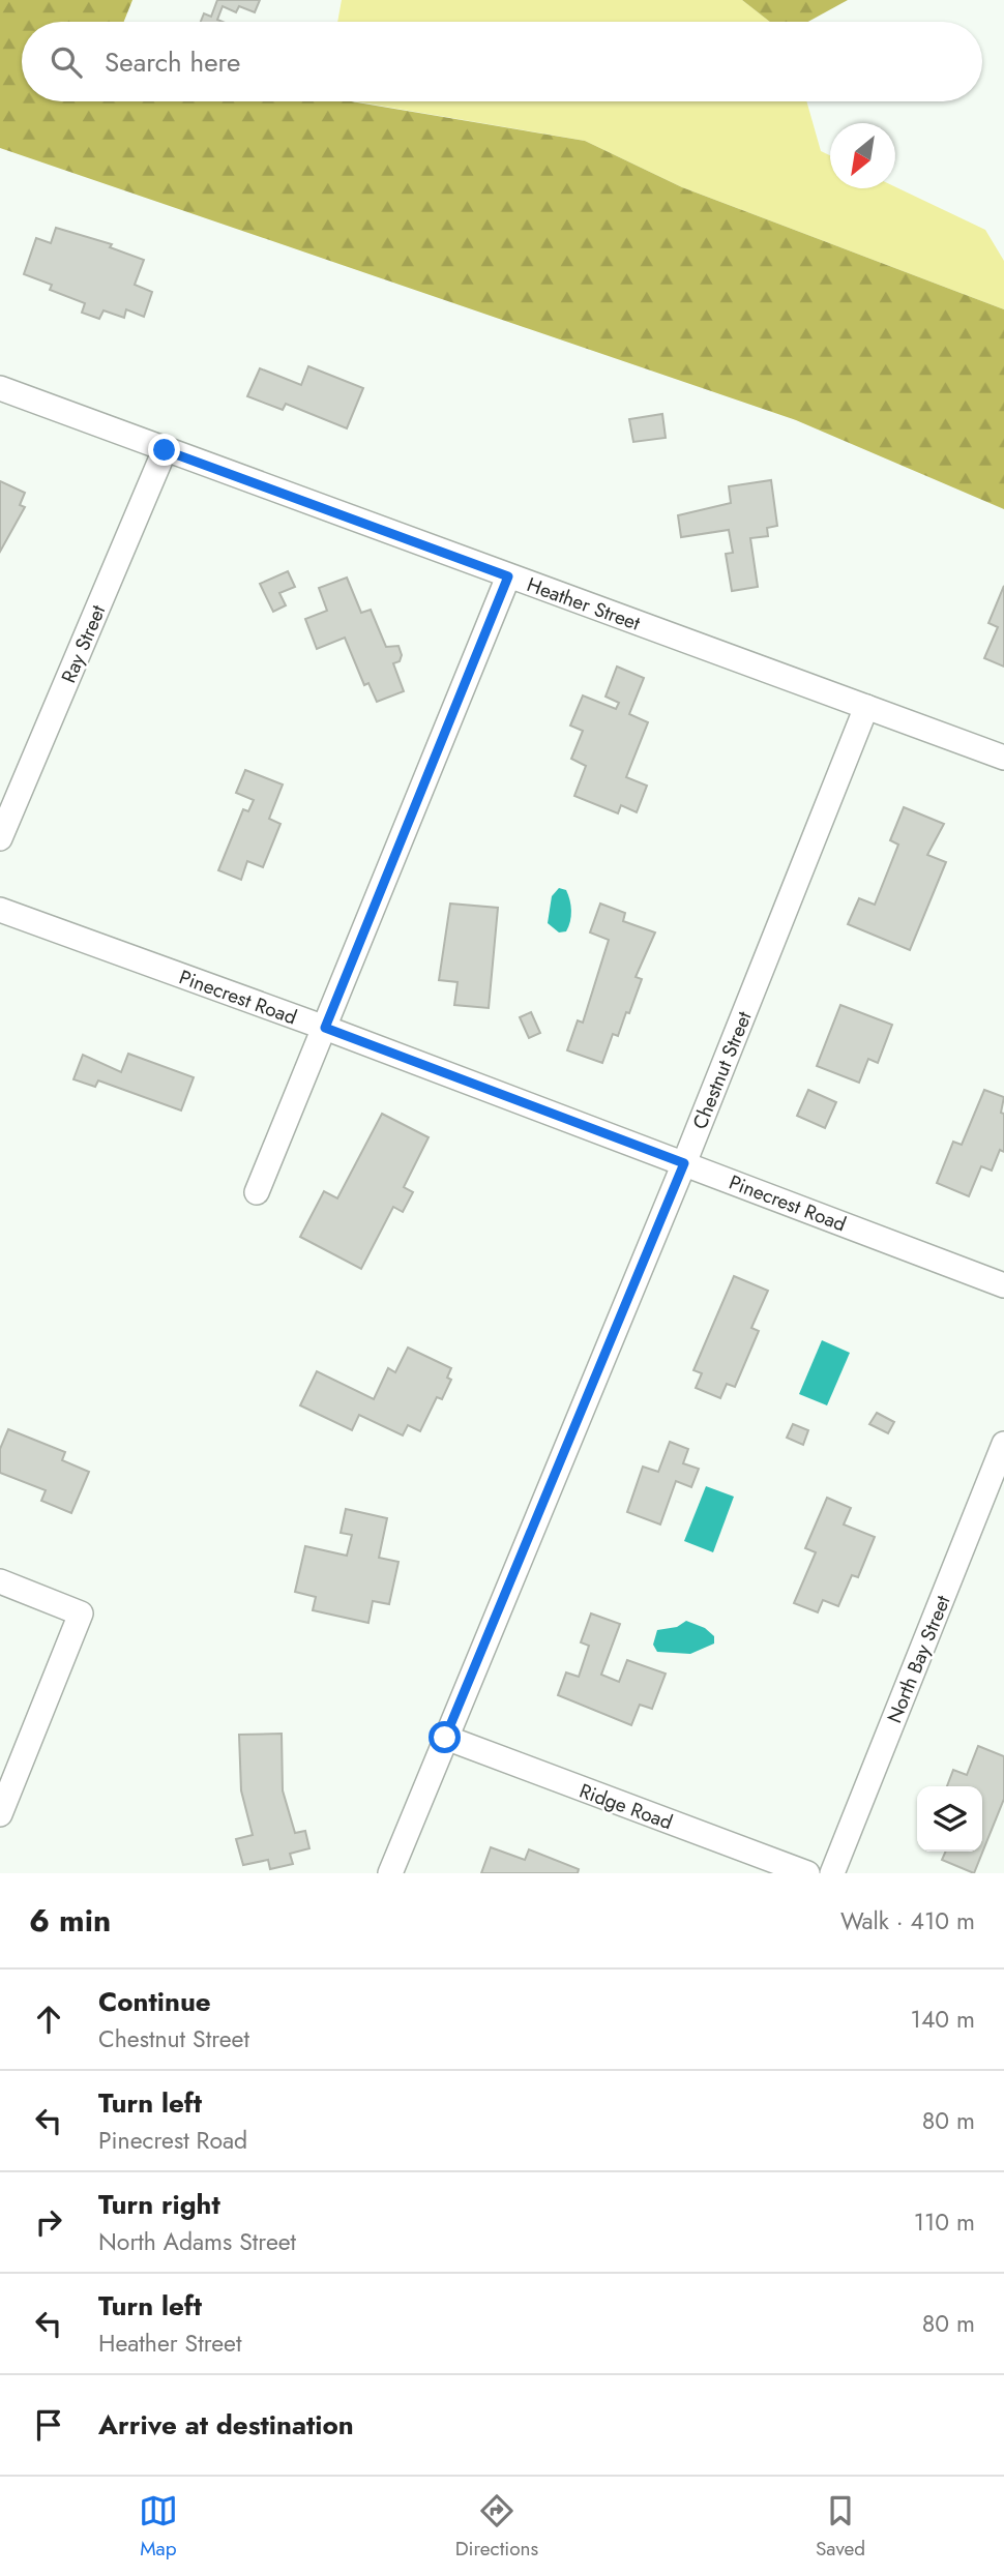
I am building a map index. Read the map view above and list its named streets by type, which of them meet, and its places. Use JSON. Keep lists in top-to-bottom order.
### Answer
{
  "streets": {
    "street": [
      "Heather Street",
      "Ray Street",
      "Pinecrest Road",
      "Chestnut Street",
      "North Bay Street",
      "Ridge Road"
    ]
  },
  "crossings": [
    ["Heather Street", "Ray Street"],
    ["Heather Street", "Chestnut Street"],
    ["Pinecrest Road", "Chestnut Street"],
    ["Chestnut Street", "Ridge Road"]
  ],
  "north": "bottom left",
  "page": {
    "search": "Search here",
    "heading": ["6 min", "Walk · 410 m"],
    "list": [
      ["Continue", "Chestnut Street", "140 m"],
      ["Turn left", "Pinecrest Road", "80 m"],
      ["Turn right", "North Adams Street", "110 m"],
      ["Turn left", "Heather Street", "80 m"],
      "Arrive at destination"
    ],
    "nav": ["Map", "Directions", "Saved"]
  }
}
